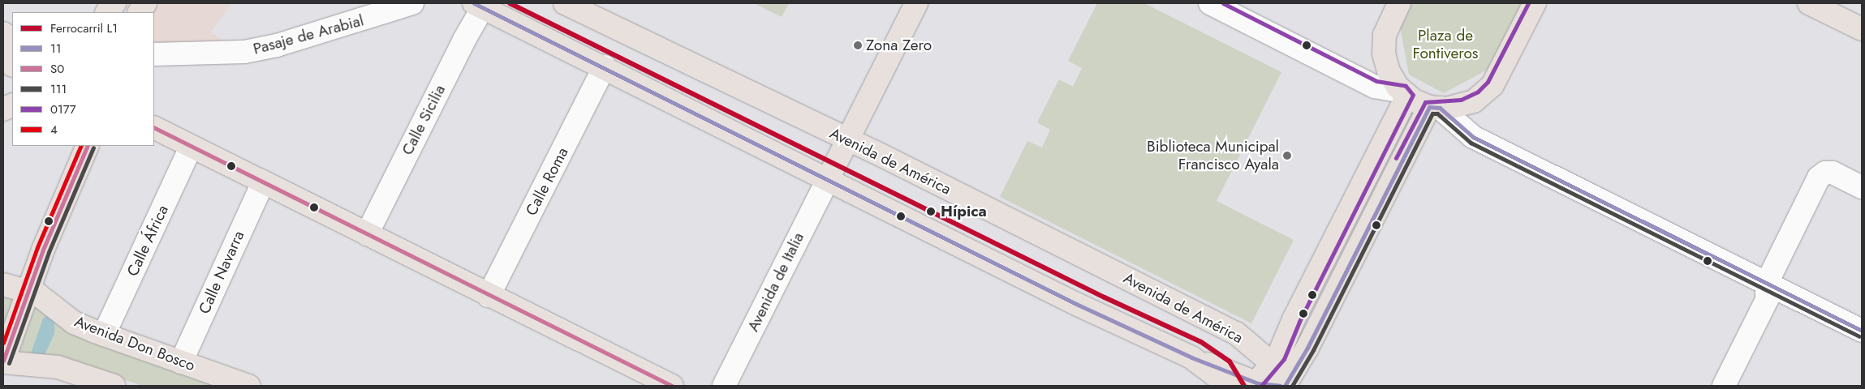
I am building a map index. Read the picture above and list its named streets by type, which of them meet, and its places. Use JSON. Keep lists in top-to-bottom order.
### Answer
{
  "streets": {
    "main road": ["Avenida de América", "Avenida Don Bosco"],
    "street": [
      "Pasaje de Arabial",
      "Calle Sicilia",
      "Calle Roma",
      "Calle África",
      "Calle Navarra",
      "Avenida de Italia"
    ]
  },
  "crossings": [
    ["Calle África", "Avenida Don Bosco"],
    ["Calle Navarra", "Avenida Don Bosco"]
  ],
  "parks": ["Plaza de Fontiveros"],
  "places": ["Zona Zero", "Biblioteca Municipal Francisco Ayala", "Hípica"],
  "lines": [
    "rail line L1",
    "transit line 11",
    "transit line 0177",
    "transit line 111",
    "transit line S0",
    "transit line 4"
  ],
  "legend": [
    "Ferrocarril L1",
    "11",
    "S0",
    "111",
    "0177",
    "4"
  ]
}
